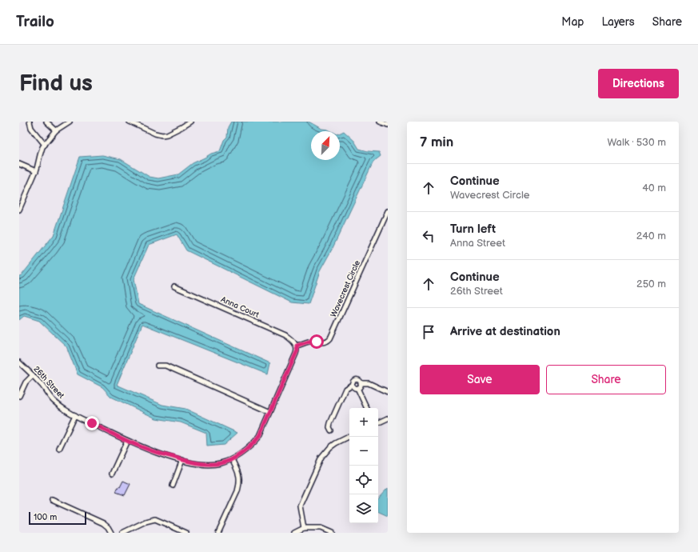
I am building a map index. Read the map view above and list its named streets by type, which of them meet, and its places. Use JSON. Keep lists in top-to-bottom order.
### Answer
{
  "streets": {
    "street": ["Wavecrest Circle", "Anna Court", "26th Street"]
  },
  "crossings": [
    ["Wavecrest Circle", "Anna Court"],
    ["Wavecrest Circle", "26th Street"],
    ["Anna Court", "26th Street"]
  ],
  "scale_bar": "100 m",
  "north": "top right",
  "page": {
    "header": "Trailo",
    "nav": ["Map", "Layers", "Share"],
    "buttons": [
      "Directions",
      ["Save", "Share"]
    ],
    "title": "Find us",
    "heading": ["7 min", "Walk · 530 m"],
    "list": [
      ["Continue", "Wavecrest Circle", "40 m"],
      ["Turn left", "Anna Street", "240 m"],
      ["Continue", "26th Street", "250 m"],
      "Arrive at destination"
    ],
    "map_buttons": ["+", "−"],
    "scale": "100 m"
  }
}
